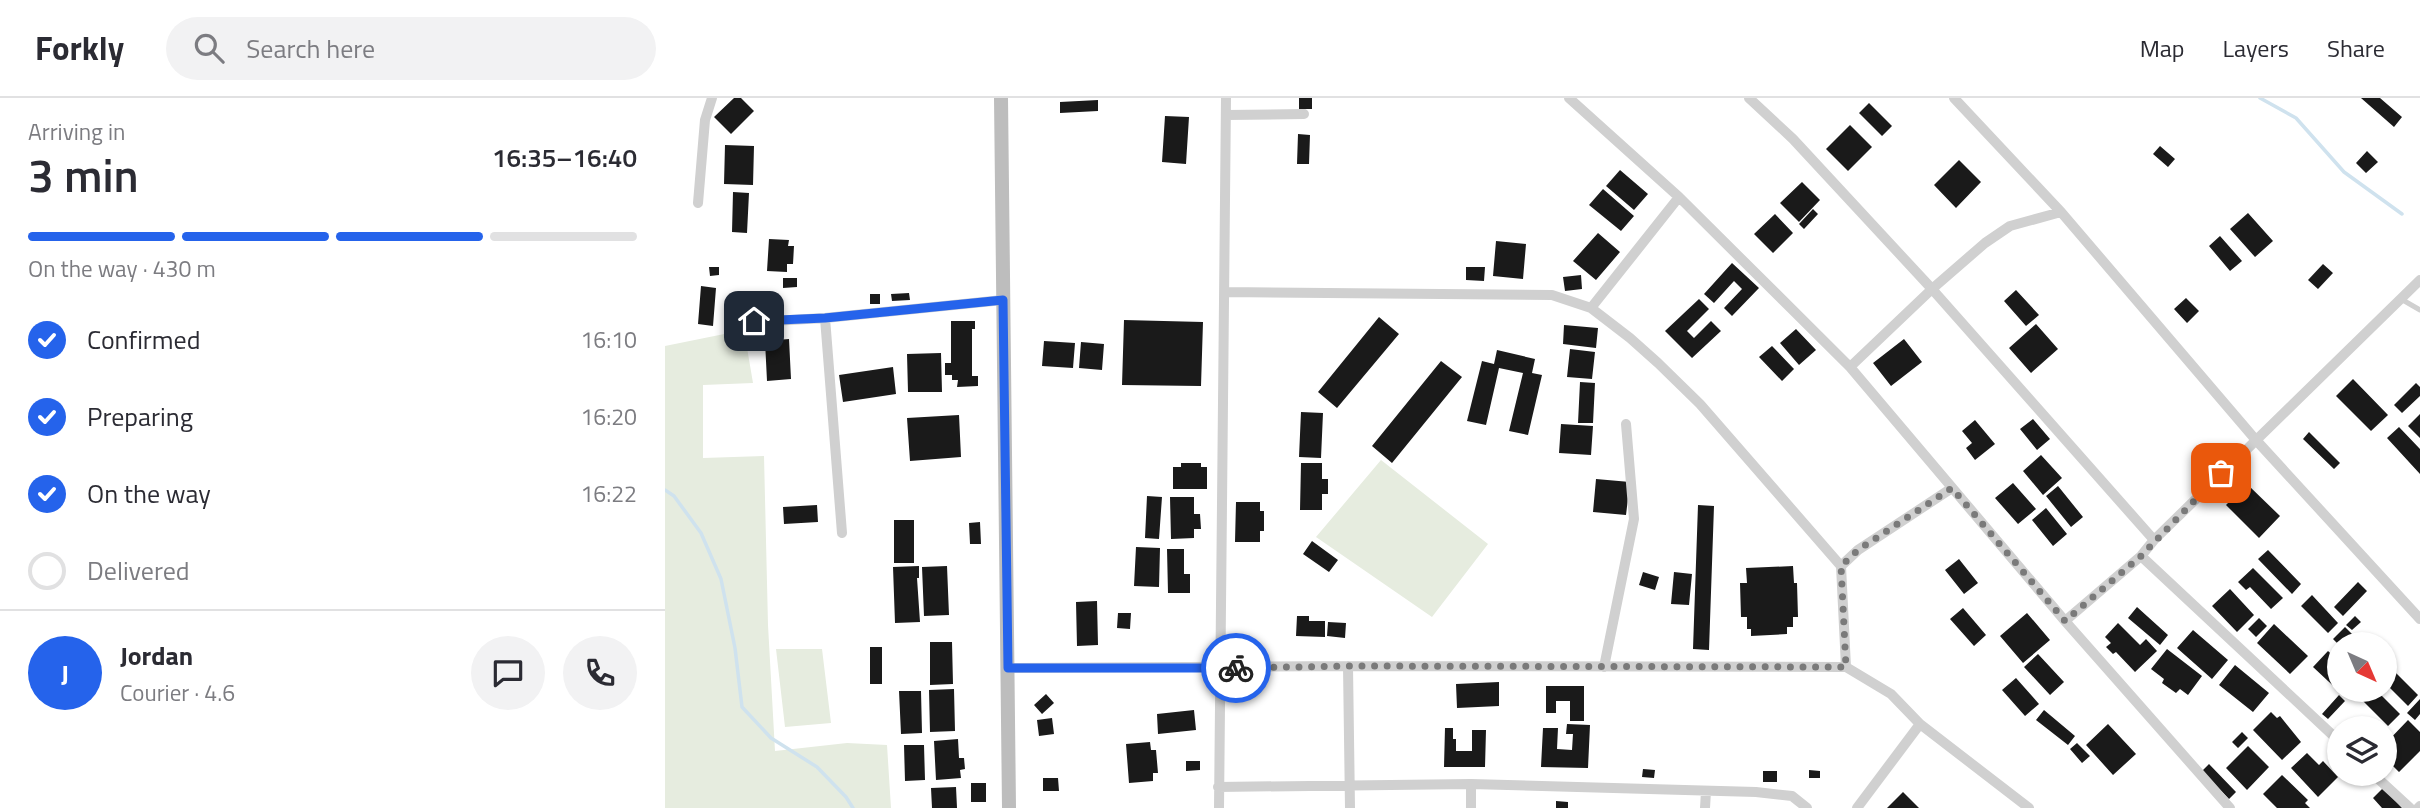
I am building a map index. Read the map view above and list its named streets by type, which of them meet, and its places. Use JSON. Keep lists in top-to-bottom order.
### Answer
{
  "north": "bottom right",
  "page": {
    "header": "Forkly",
    "search": "Search here",
    "nav": ["Map", "Layers", "Share"],
    "heading": ["3 min", "Arriving in", "16:35–16:40"],
    "panel": ["Jordan", "Courier · 4.6"],
    "bar": "On the way · 430 m",
    "list": [
      ["Confirmed", "16:10"],
      ["Preparing", "16:20"],
      ["On the way", "16:22"],
      "Delivered"
    ],
    "round": "J"
  }
}
